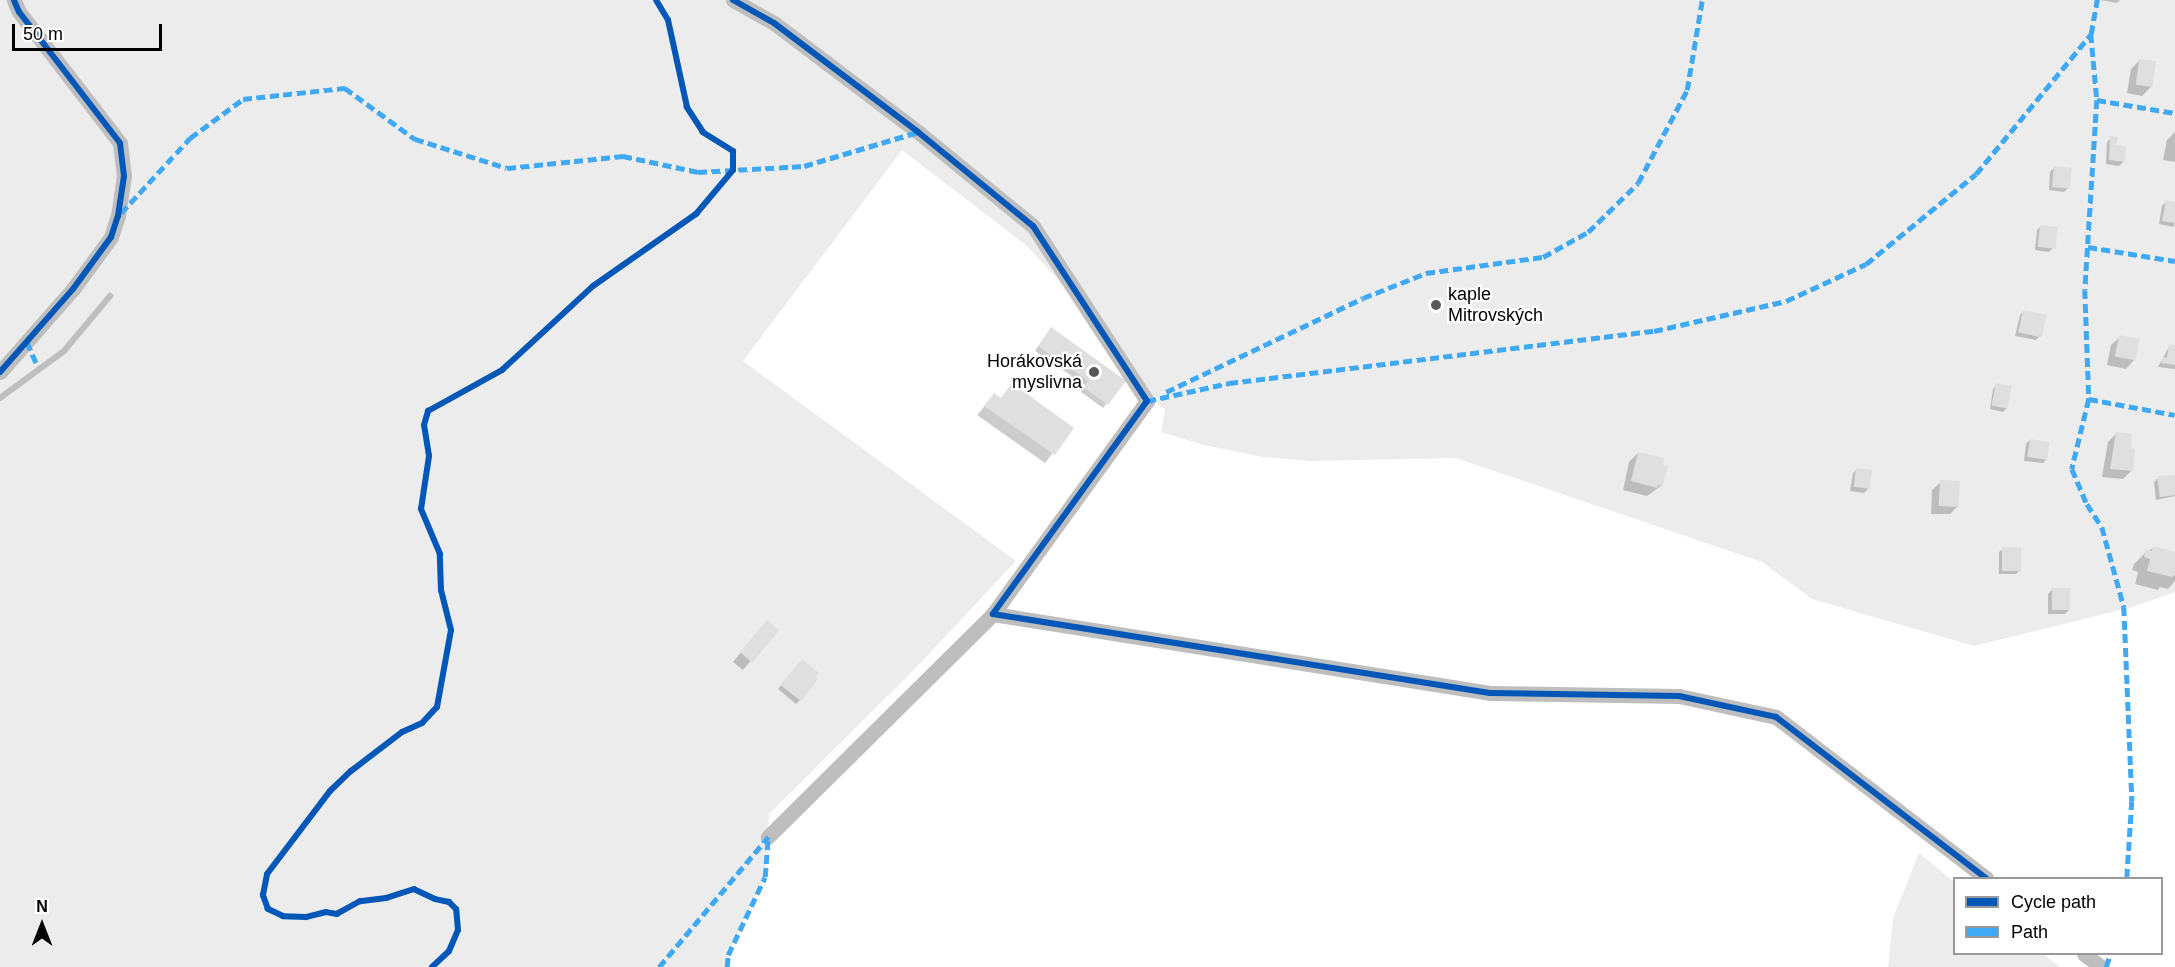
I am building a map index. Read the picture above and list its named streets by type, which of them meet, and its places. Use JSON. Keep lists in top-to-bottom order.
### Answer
{
  "places": ["kaple Mitrovských", "Horákovská myslivna"],
  "legend": ["Cycle path", "Path"],
  "scale_bar": "50 m",
  "north": "top"
}
